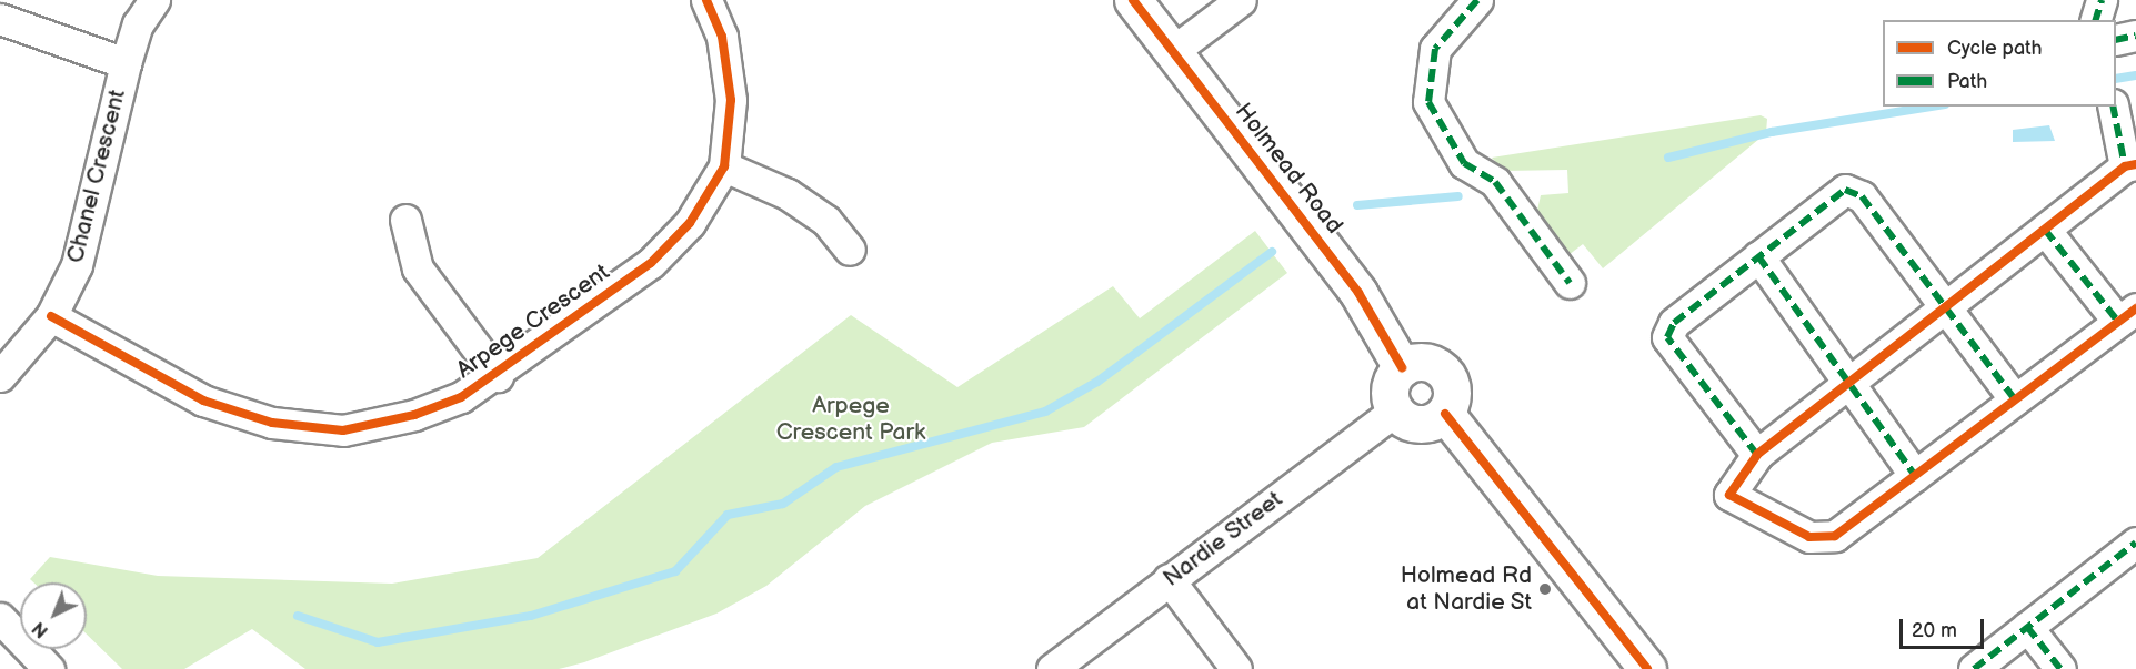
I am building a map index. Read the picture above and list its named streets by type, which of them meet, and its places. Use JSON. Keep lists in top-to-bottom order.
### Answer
{
  "streets": {
    "street": [
      "Holmead Road",
      "Chanel Crescent",
      "Arpege Crescent",
      "Nardie Street"
    ]
  },
  "crossings": [
    ["Holmead Road", "Nardie Street"],
    ["Chanel Crescent", "Arpege Crescent"]
  ],
  "parks": ["Arpege Crescent Park"],
  "places": ["Holmead Rd at Nardie St"],
  "legend": ["Cycle path", "Path"],
  "scale_bar": "20 m",
  "north": "bottom left"
}
